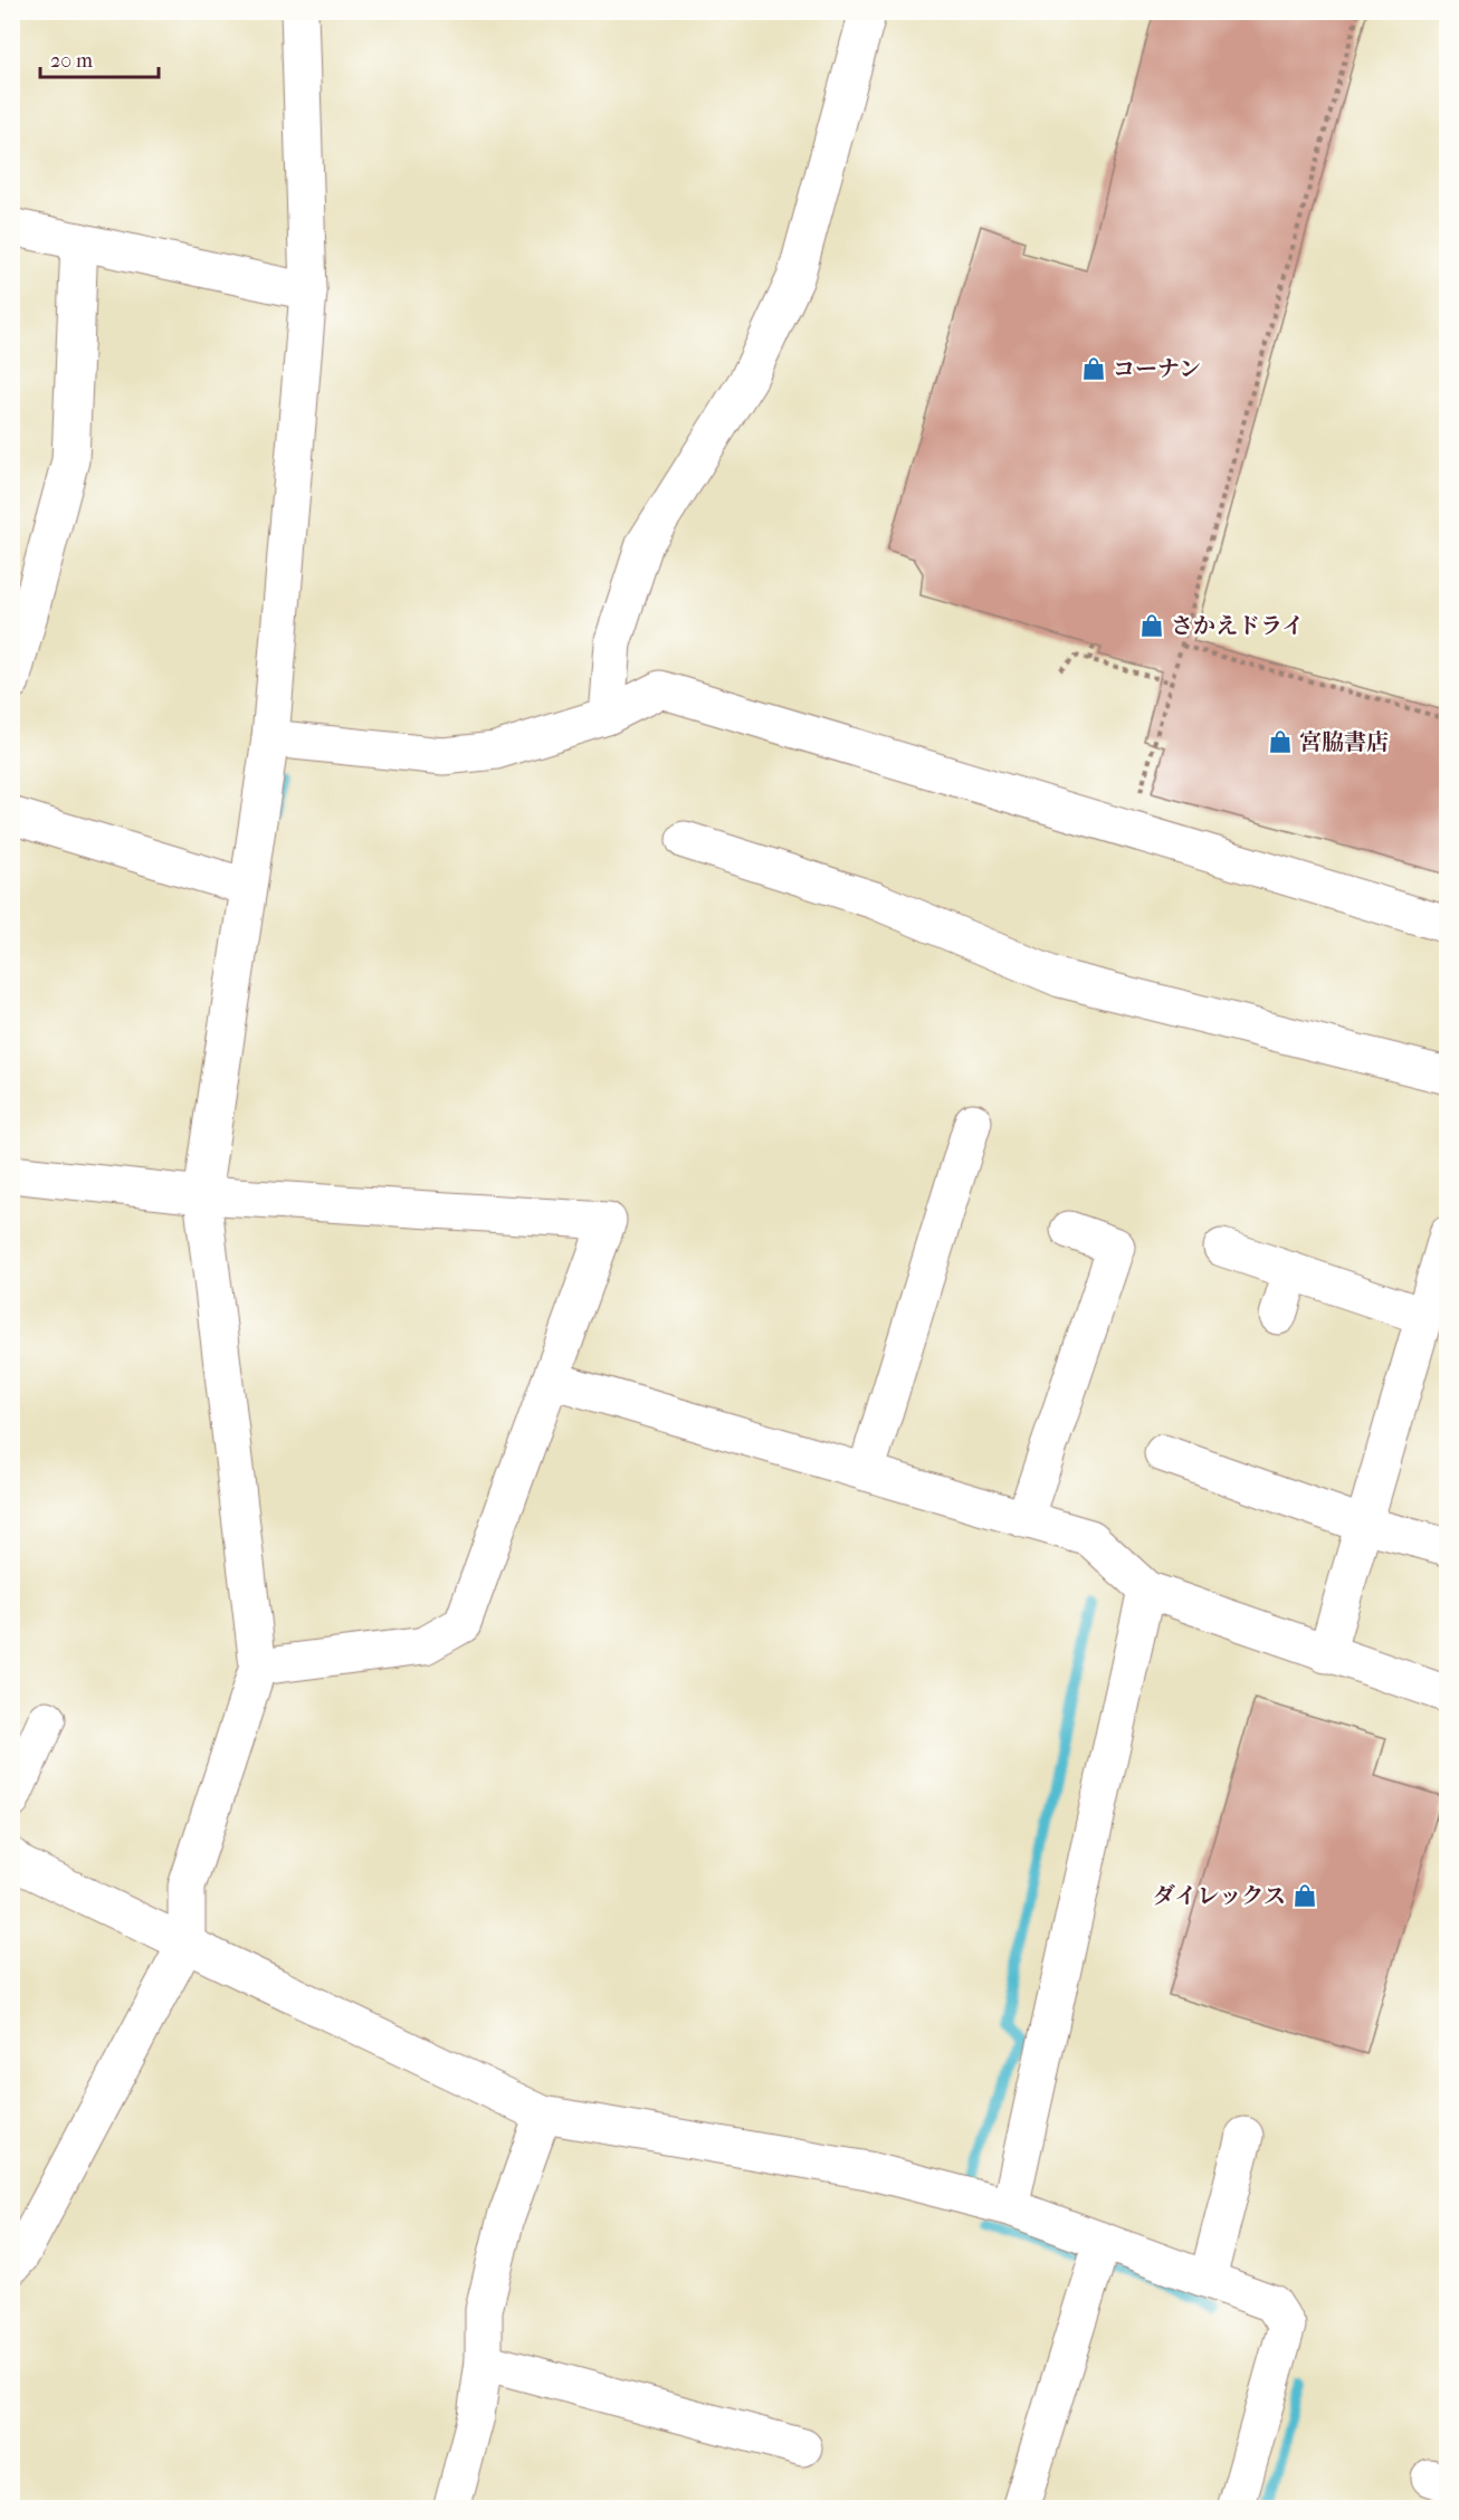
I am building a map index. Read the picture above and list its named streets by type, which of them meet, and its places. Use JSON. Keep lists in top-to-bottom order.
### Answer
{
  "places": {
    "shop": [
      "コーナン",
      "さかえドライ",
      "宮脇書店",
      "ダイレックス"
    ]
  },
  "scale_bar": "20 m"
}
